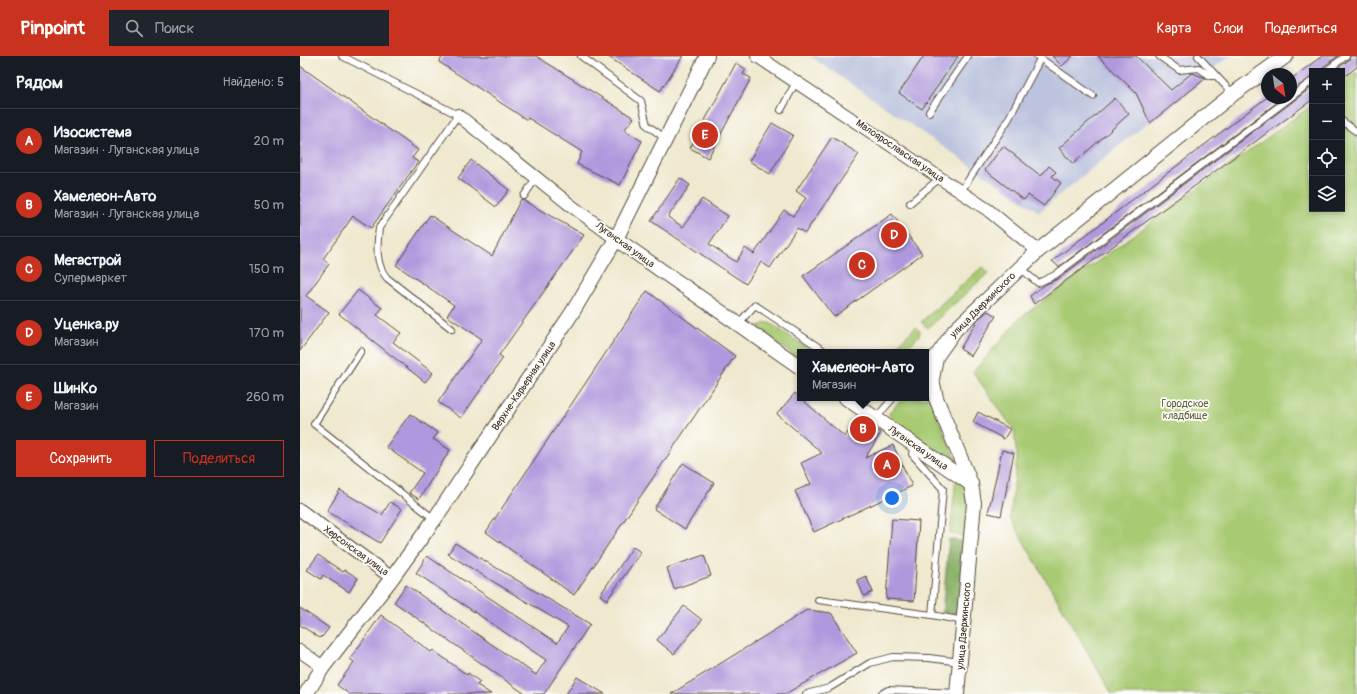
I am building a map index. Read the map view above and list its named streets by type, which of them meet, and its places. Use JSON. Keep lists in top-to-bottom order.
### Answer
{
  "streets": {
    "street": [
      "Малоярославская улица",
      "Луганская улица",
      "улица Дзержинского",
      "Верхне-Карьерная улица",
      "Херсонская улица"
    ]
  },
  "crossings": [
    ["Малоярославская улица", "улица Дзержинского"],
    ["Луганская улица", "улица Дзержинского"],
    ["Луганская улица", "Верхне-Карьерная улица"],
    ["Верхне-Карьерная улица", "Херсонская улица"]
  ],
  "parks": ["Городское кладбище"],
  "north": "bottom right",
  "page": {
    "header": "Pinpoint",
    "search": "Поиск",
    "nav": ["Карта", "Слои", "Поделиться"],
    "heading": ["Рядом", "Найдено: 5"],
    "map_buttons": ["+", "−"],
    "list": [
      {
        "mark": "A",
        "name": "Изосистема",
        "note": "Магазин · Луганская улица",
        "value": "20 m"
      },
      {
        "mark": "B",
        "name": "Хамелеон-Авто",
        "note": "Магазин · Луганская улица",
        "value": "50 m"
      },
      {
        "mark": "C",
        "name": "Мегастрой",
        "note": "Супермаркет",
        "value": "150 m"
      },
      {
        "mark": "D",
        "name": "Уценка.ру",
        "note": "Магазин",
        "value": "170 m"
      },
      {
        "mark": "E",
        "name": "ШинКо",
        "note": "Магазин",
        "value": "260 m"
      }
    ],
    "pins": [
      "E",
      "D",
      "C",
      "B",
      "A"
    ],
    "popup": ["Хамелеон-Авто", "Магазин"],
    "buttons": ["Сохранить", "Поделиться"]
  }
}
